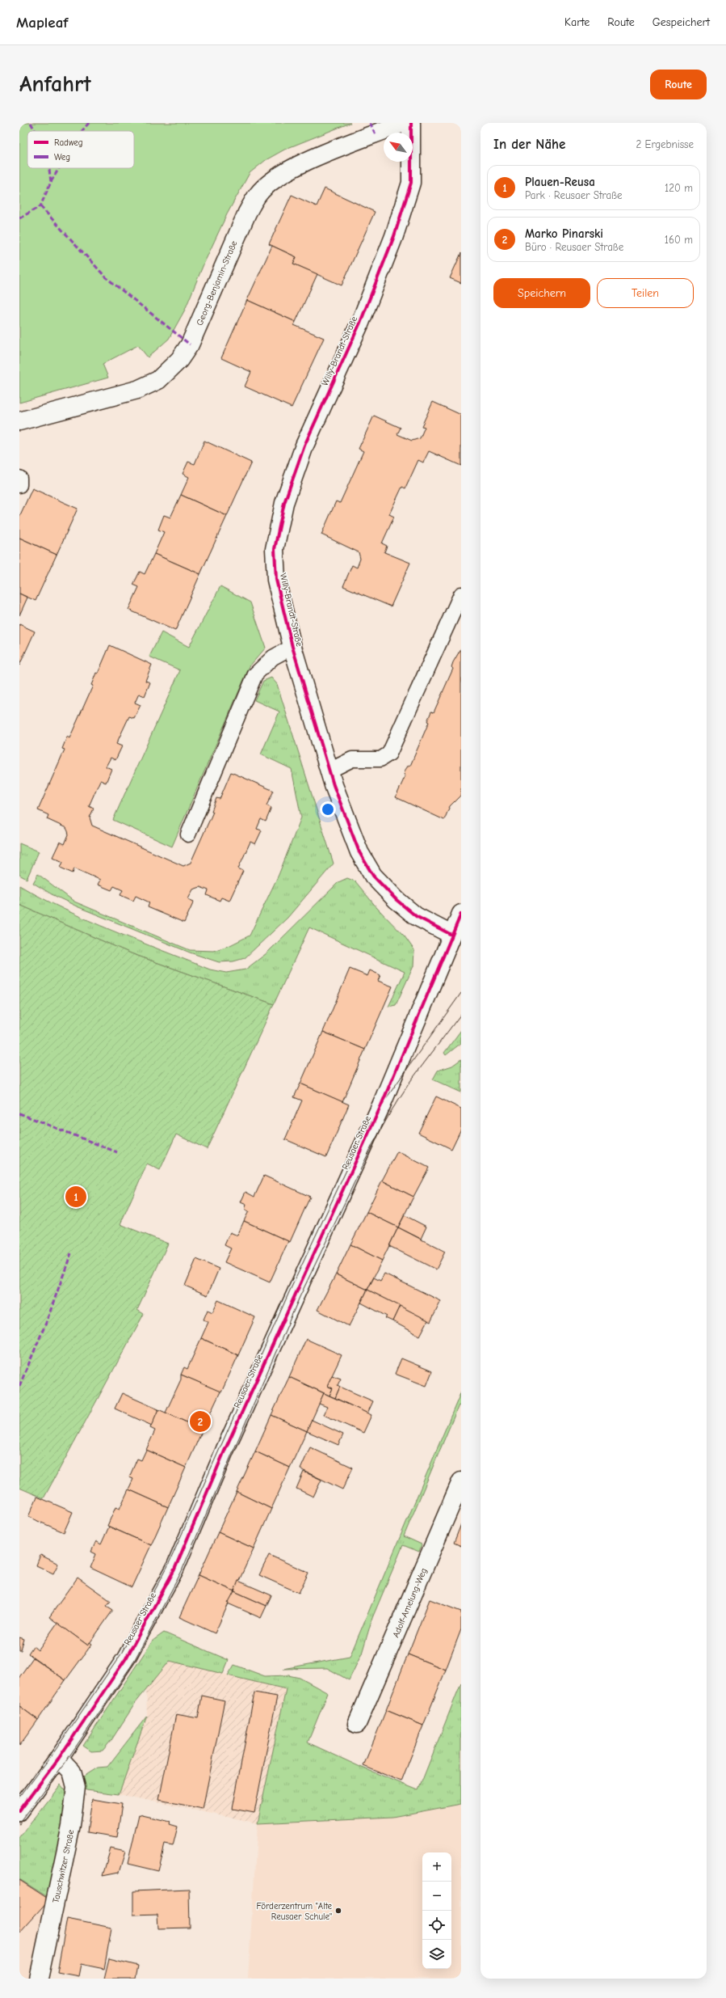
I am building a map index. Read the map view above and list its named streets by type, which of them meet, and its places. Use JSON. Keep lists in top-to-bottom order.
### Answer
{
  "streets": {
    "street": [
      "Georg-Benjamin-Straße",
      "Willy-Brandt-Straße",
      "Reusaer Straße",
      "Adolf-Amelung-Weg",
      "Tauschwitzer Straße"
    ]
  },
  "crossings": [
    ["Willy-Brandt-Straße", "Reusaer Straße"],
    ["Reusaer Straße", "Tauschwitzer Straße"]
  ],
  "places": ["Förderzentrum \"Alte Reusaer Schule\""],
  "legend": ["Radweg", "Weg"],
  "north": "top left",
  "page": {
    "header": "Mapleaf",
    "nav": ["Karte", "Route", "Gespeichert"],
    "buttons": [
      "Route",
      ["Speichern", "Teilen"]
    ],
    "title": "Anfahrt",
    "heading": ["In der Nähe", "2 Ergebnisse"],
    "list": [
      {
        "mark": "1",
        "name": "Plauen-Reusa",
        "note": "Park · Reusaer Straße",
        "value": "120 m"
      },
      {
        "mark": "2",
        "name": "Marko Pinarski",
        "note": "Büro · Reusaer Straße",
        "value": "160 m"
      }
    ],
    "pins": ["1", "2"],
    "map_buttons": ["+", "−"]
  }
}
